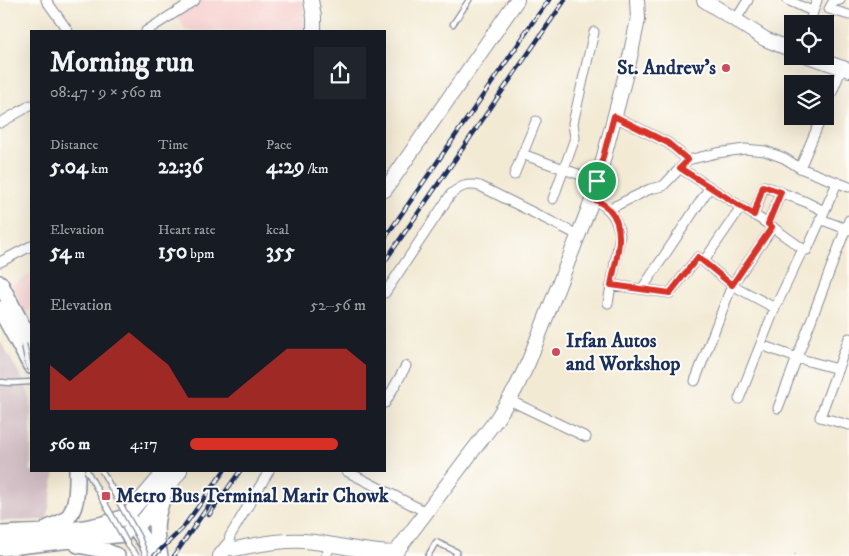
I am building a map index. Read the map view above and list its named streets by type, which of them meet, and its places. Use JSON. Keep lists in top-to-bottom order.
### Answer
{
  "places": {
    "other": ["St. Andrew's", "Irfan Autos and Workshop"],
    "transit": ["Metro Bus Terminal Marir Chowk"]
  },
  "page": {
    "heading": ["Morning run", "08:47 · 9 × 560 m"],
    "stats": [
      ["Distance", "5.04 km"],
      ["Time", "22:36"],
      ["Pace", "4:29 /km"],
      ["Elevation", "54 m"],
      ["Heart rate", "150 bpm"],
      ["kcal", "355"]
    ],
    "chart": ["Elevation", "52–56 m"],
    "list": [
      {
        "name": "560 m",
        "note": "4:17"
      }
    ]
  }
}
